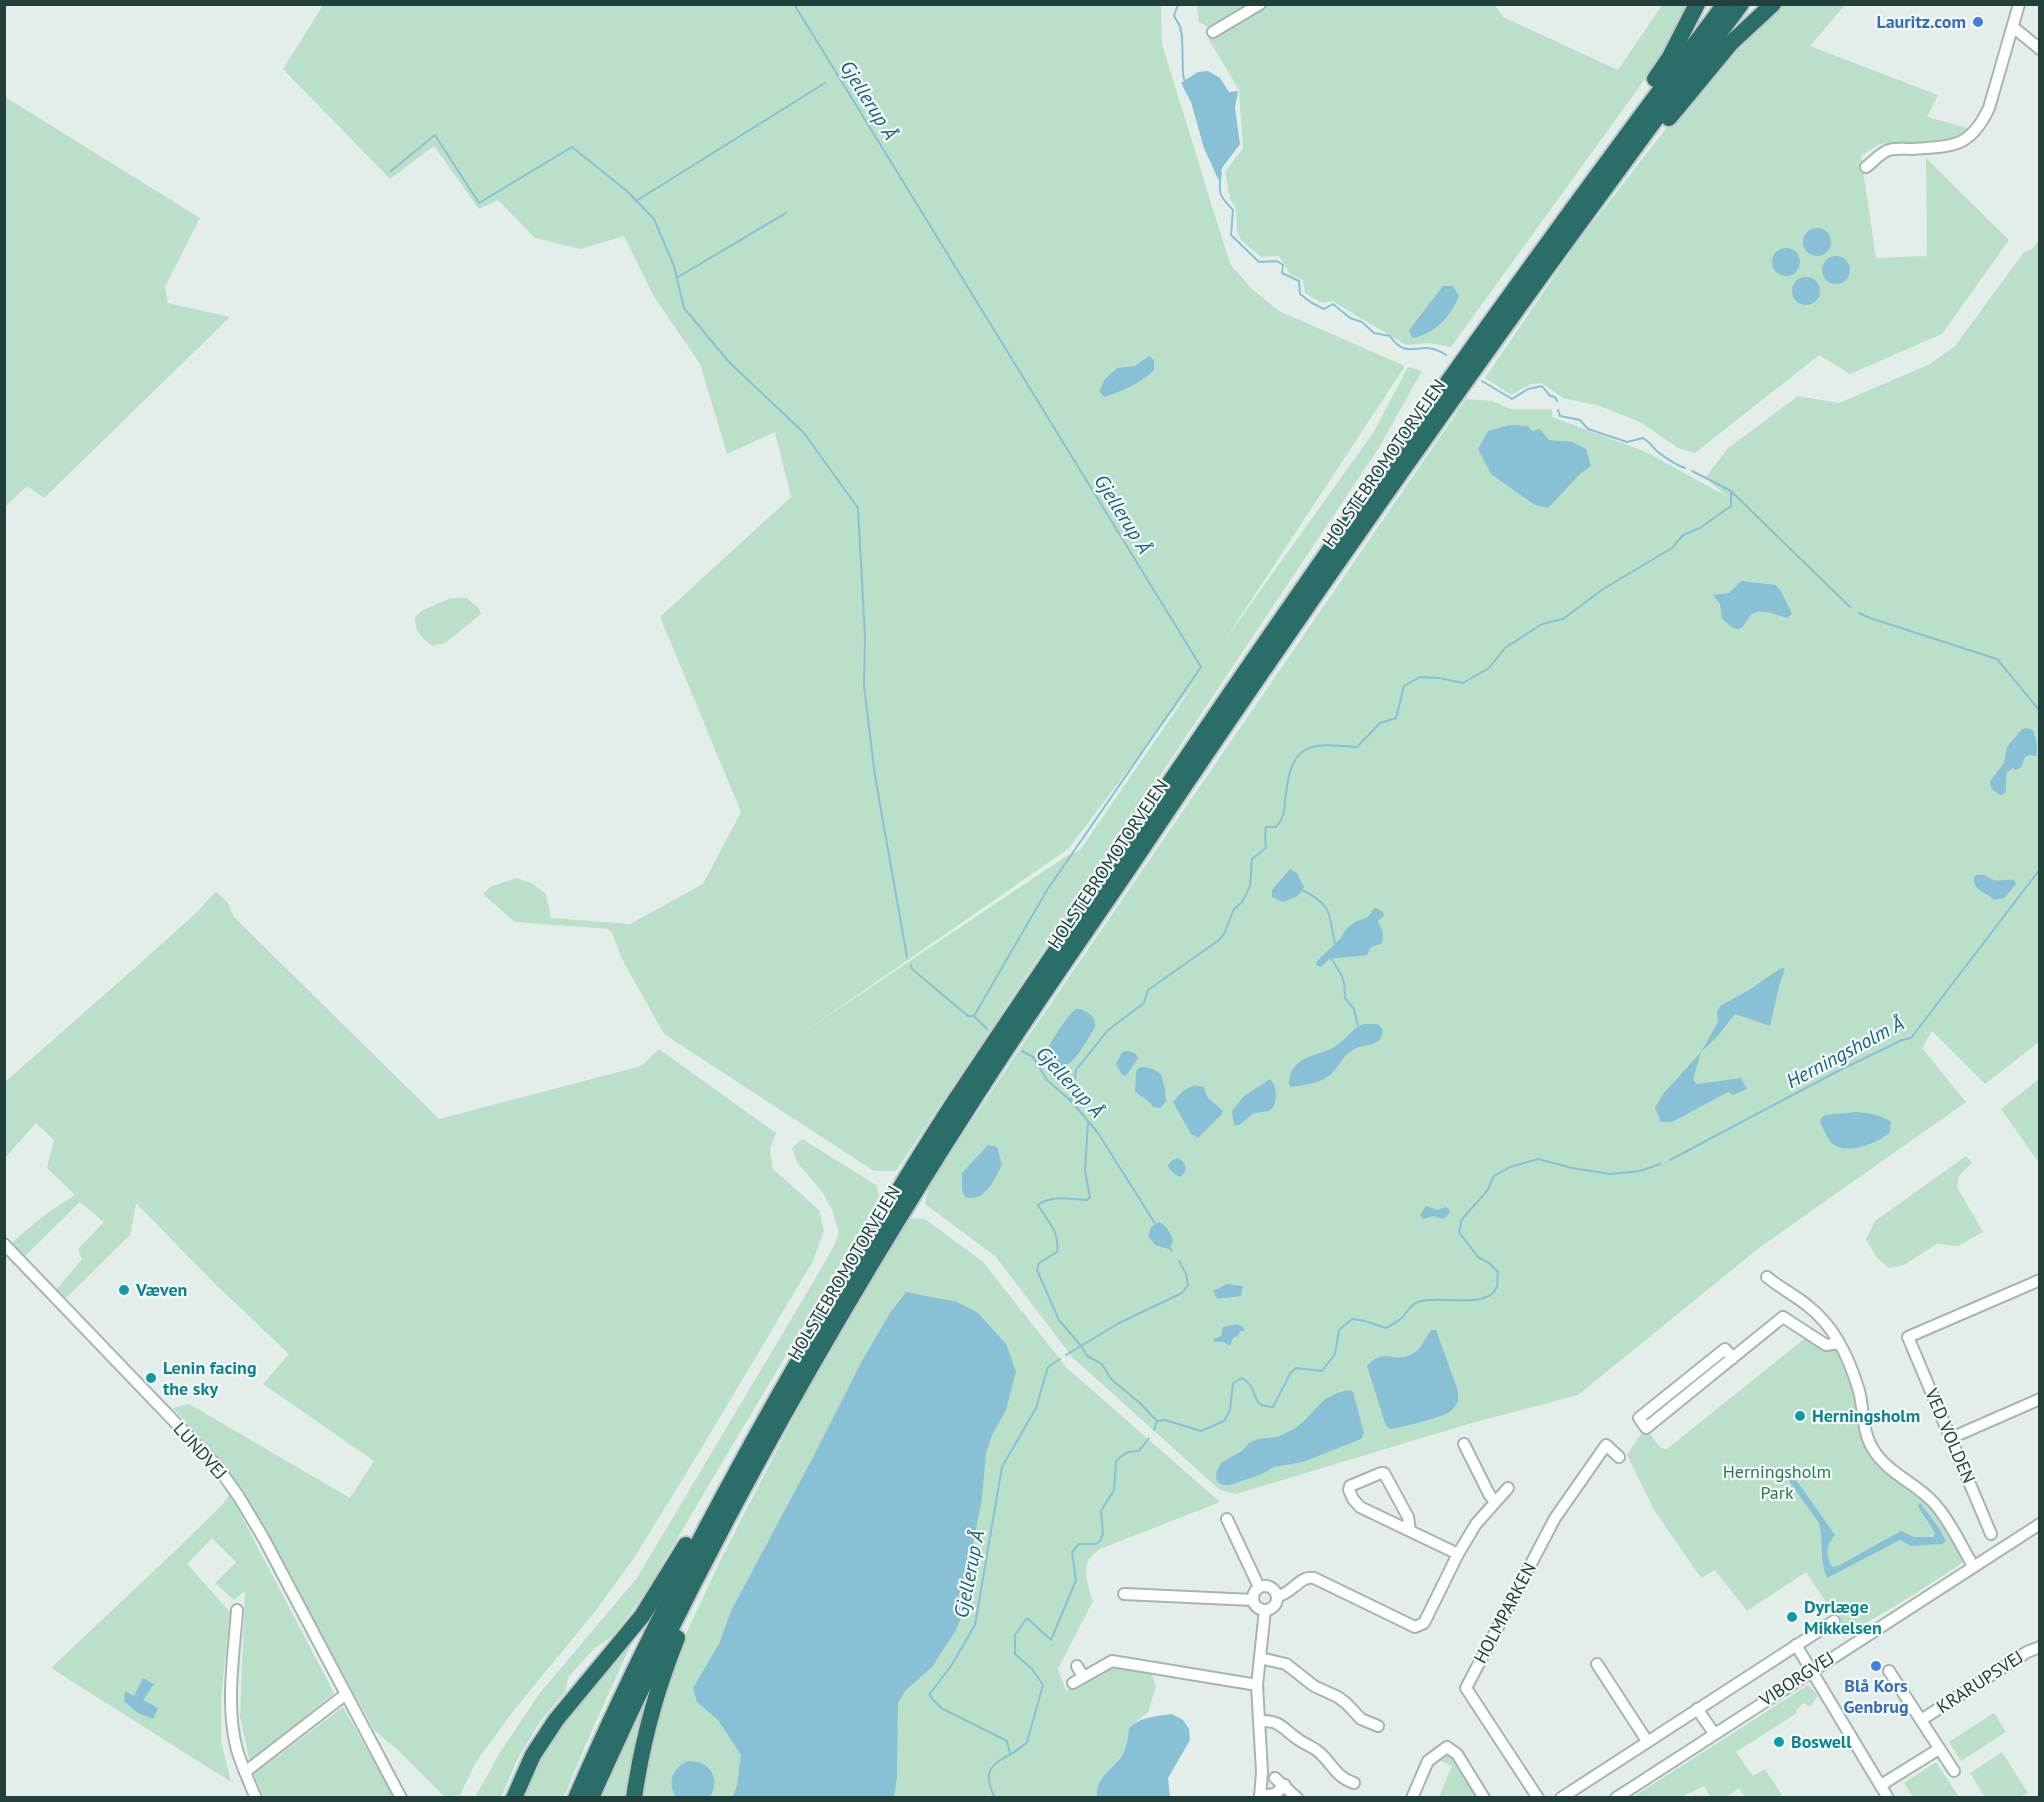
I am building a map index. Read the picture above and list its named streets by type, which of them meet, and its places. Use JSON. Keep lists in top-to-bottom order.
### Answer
{
  "streets": {
    "highway": ["HOLSTEBROMOTORVEJEN"],
    "street": [
      "VED VOLDEN",
      "LUNDVEJ",
      "HOLMPARKEN",
      "VIBORGVEJ",
      "KRARUPSVEJ"
    ]
  },
  "water": ["Gjellerup Å", "Herningsholm Å"],
  "parks": ["Herningsholm Park"],
  "places": [
    "Lauritz.com",
    "Væven",
    "Lenin facing the sky",
    "Herningsholm",
    "Dyrlæge Mikkelsen",
    "Blå Kors Genbrug",
    "Boswell"
  ]
}
